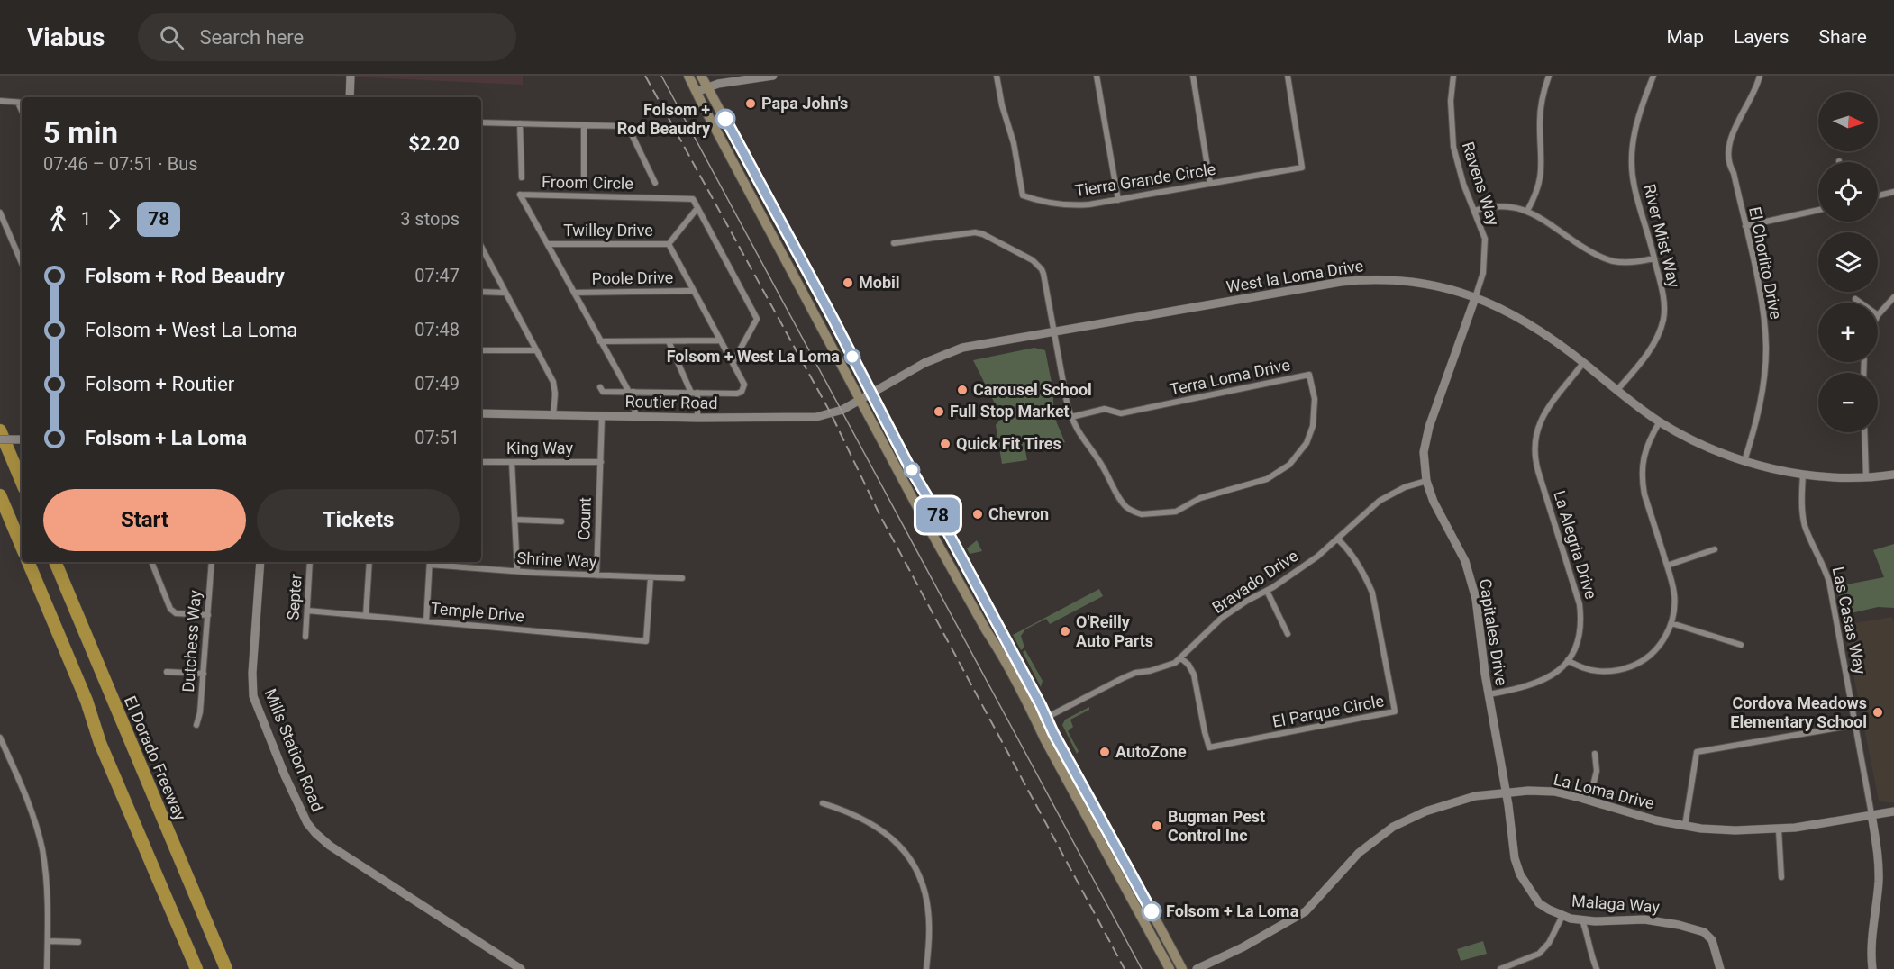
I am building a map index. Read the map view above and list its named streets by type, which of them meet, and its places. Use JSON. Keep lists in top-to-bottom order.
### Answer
{
  "streets": {
    "highway": ["El Dorado Freeway"],
    "street": [
      "Tierra Grande Circle",
      "Froom Circle",
      "Ravens Way",
      "Twilley Drive",
      "River Mist Way",
      "El Chorlito Drive",
      "West la Loma Drive",
      "Poole Drive",
      "Terra Loma Drive",
      "Routier Road",
      "King Way",
      "Count",
      "La Alegria Drive",
      "Shrine Way",
      "Bravado Drive",
      "Septer",
      "Temple Drive",
      "Las Casas Way",
      "Capitales Drive",
      "Dutchess Way",
      "El Parque Circle",
      "Mills Station Road",
      "La Loma Drive",
      "Malaga Way"
    ]
  },
  "crossings": [
    ["Froom Circle", "Twilley Drive"],
    ["Froom Circle", "Poole Drive"],
    ["Ravens Way", "West la Loma Drive"],
    ["Ravens Way", "Capitales Drive"],
    ["River Mist Way", "West la Loma Drive"],
    ["El Chorlito Drive", "West la Loma Drive"],
    ["West la Loma Drive", "Terra Loma Drive"],
    ["West la Loma Drive", "Routier Road"],
    ["West la Loma Drive", "La Alegria Drive"],
    ["West la Loma Drive", "Las Casas Way"],
    ["West la Loma Drive", "Capitales Drive"],
    ["Routier Road", "Count"],
    ["King Way", "Count"],
    ["Count", "Shrine Way"],
    ["La Alegria Drive", "Capitales Drive"],
    ["Shrine Way", "Temple Drive"],
    ["Bravado Drive", "Capitales Drive"],
    ["Bravado Drive", "El Parque Circle"],
    ["Septer", "Temple Drive"],
    ["Las Casas Way", "La Loma Drive"],
    ["Capitales Drive", "La Loma Drive"],
    ["Capitales Drive", "Malaga Way"],
    ["La Loma Drive", "Malaga Way"]
  ],
  "places": [
    "Papa John's",
    "Folsom + Rod Beaudry",
    "Mobil",
    "Folsom + West La Loma",
    "Carousel School",
    "Full Stop Market",
    "Quick Fit Tires",
    "Chevron",
    "O'Reilly Auto Parts",
    "Cordova Meadows Elementary School",
    "AutoZone",
    "Bugman Pest Control Inc",
    "Folsom + La Loma"
  ],
  "lines": ["bus line 78"],
  "north": "right",
  "page": {
    "header": "Viabus",
    "search": "Search here",
    "nav": ["Map", "Layers", "Share"],
    "on_map": "78",
    "map_buttons": ["+", "−"],
    "heading": ["5 min", "07:46 – 07:51 · Bus", "$2.20"],
    "legs": ["1", "78", "3 stops"],
    "list": [
      {
        "name": "Folsom + Rod Beaudry",
        "value": "07:47"
      },
      {
        "name": "Folsom + West La Loma",
        "value": "07:48"
      },
      {
        "name": "Folsom + Routier",
        "value": "07:49"
      },
      {
        "name": "Folsom + La Loma",
        "value": "07:51"
      }
    ],
    "buttons": ["Start", "Tickets"]
  }
}
